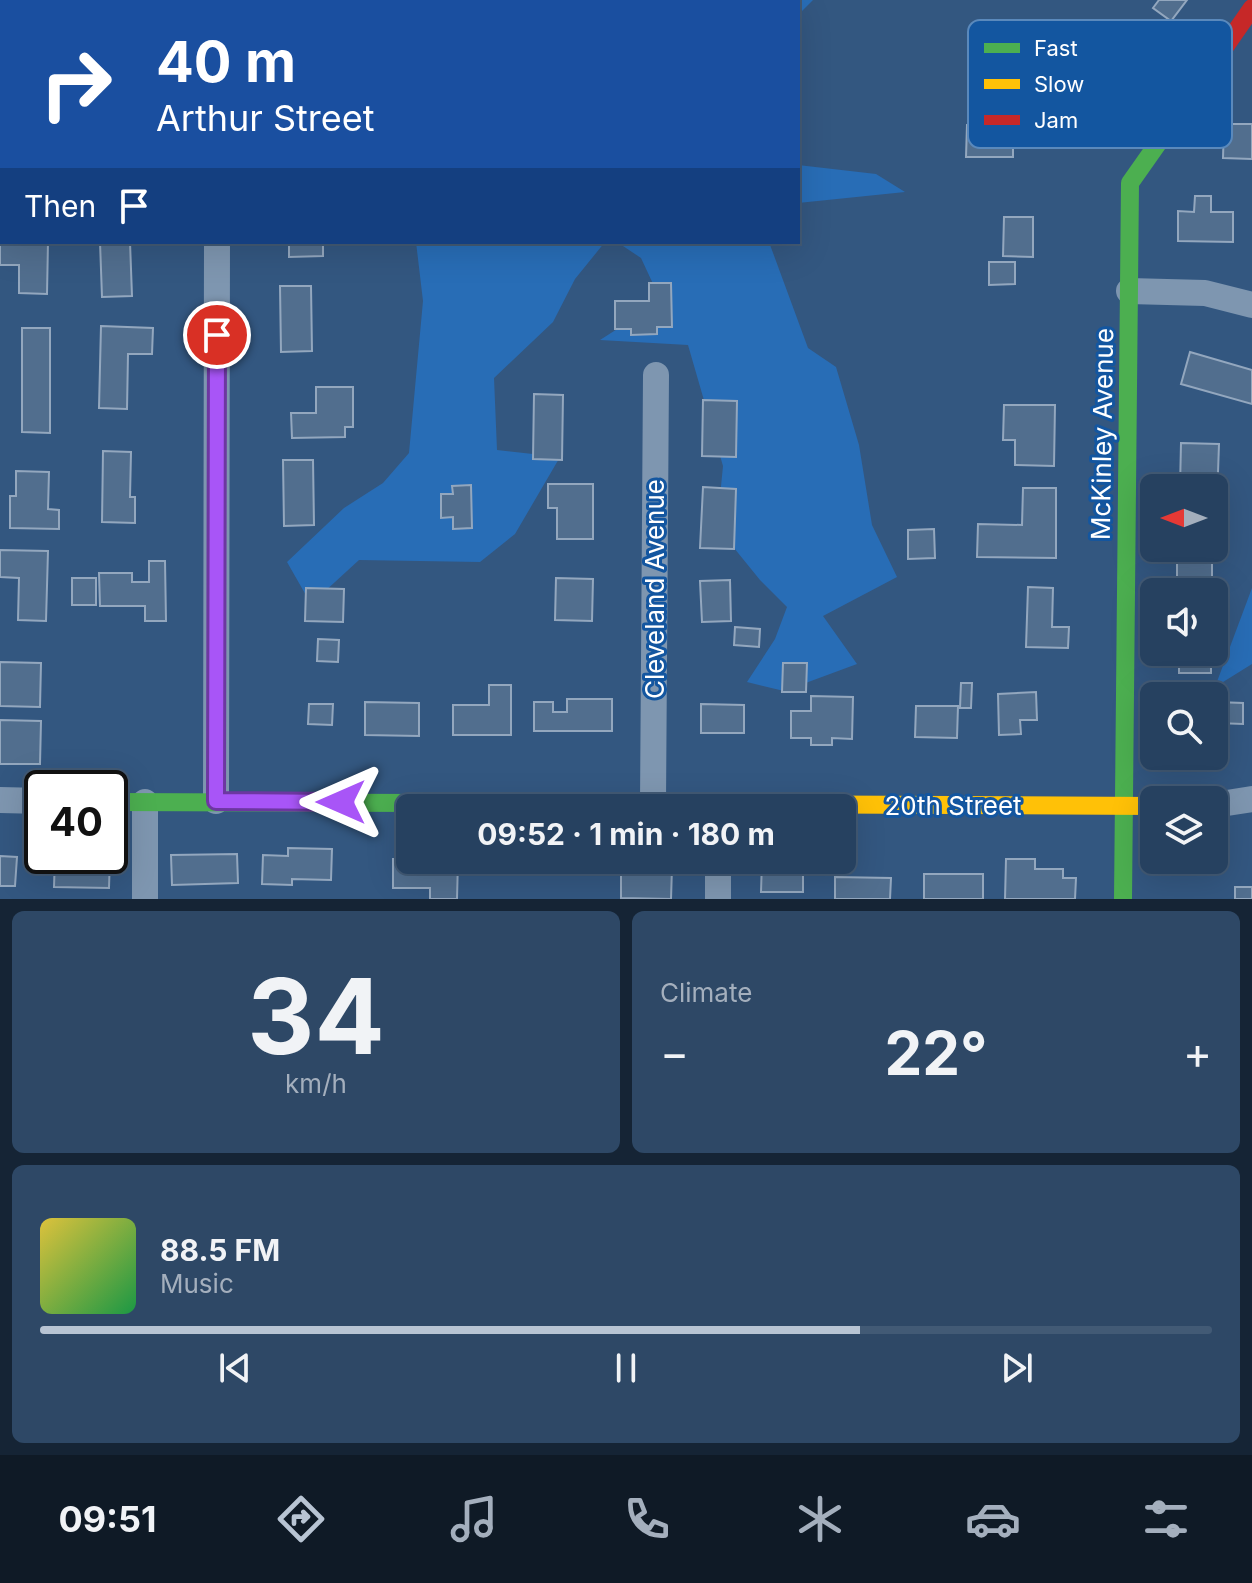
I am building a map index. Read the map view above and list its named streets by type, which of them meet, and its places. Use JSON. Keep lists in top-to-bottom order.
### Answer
{
  "streets": {
    "street": ["McKinley Avenue", "Cleveland Avenue", "20th Street"]
  },
  "crossings": [
    ["McKinley Avenue", "20th Street"]
  ],
  "legend": ["Fast", "Slow", "Jam"],
  "north": "left",
  "page": {
    "turn": ["40 m", "Arthur Street"],
    "then": "Then",
    "limit": "40",
    "trip": "09:52 · 1 min · 180 m",
    "tile": [
      ["34", "km/h"],
      "Climate"
    ],
    "heat": ["−", "22°", "+"],
    "song": ["88.5 FM", "Music"],
    "tabs": "09:51"
  }
}
